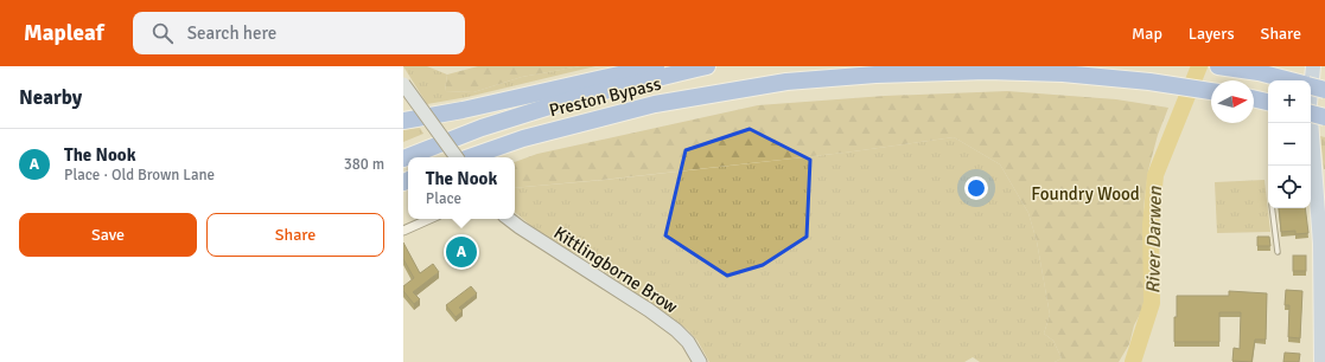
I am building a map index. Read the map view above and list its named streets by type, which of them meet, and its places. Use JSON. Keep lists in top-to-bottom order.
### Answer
{
  "streets": {
    "highway": ["Preston Bypass"],
    "street": ["Kittlingborne Brow"]
  },
  "water": ["River Darwen"],
  "parks": ["Foundry Wood"],
  "north": "right",
  "page": {
    "header": "Mapleaf",
    "search": "Search here",
    "nav": ["Map", "Layers", "Share"],
    "heading": "Nearby",
    "map_buttons": ["+", "−"],
    "list": [
      {
        "mark": "A",
        "name": "The Nook",
        "note": "Place · Old Brown Lane",
        "value": "380 m"
      }
    ],
    "popup": ["The Nook", "Place"],
    "buttons": ["Save", "Share"],
    "pins": "A"
  }
}
